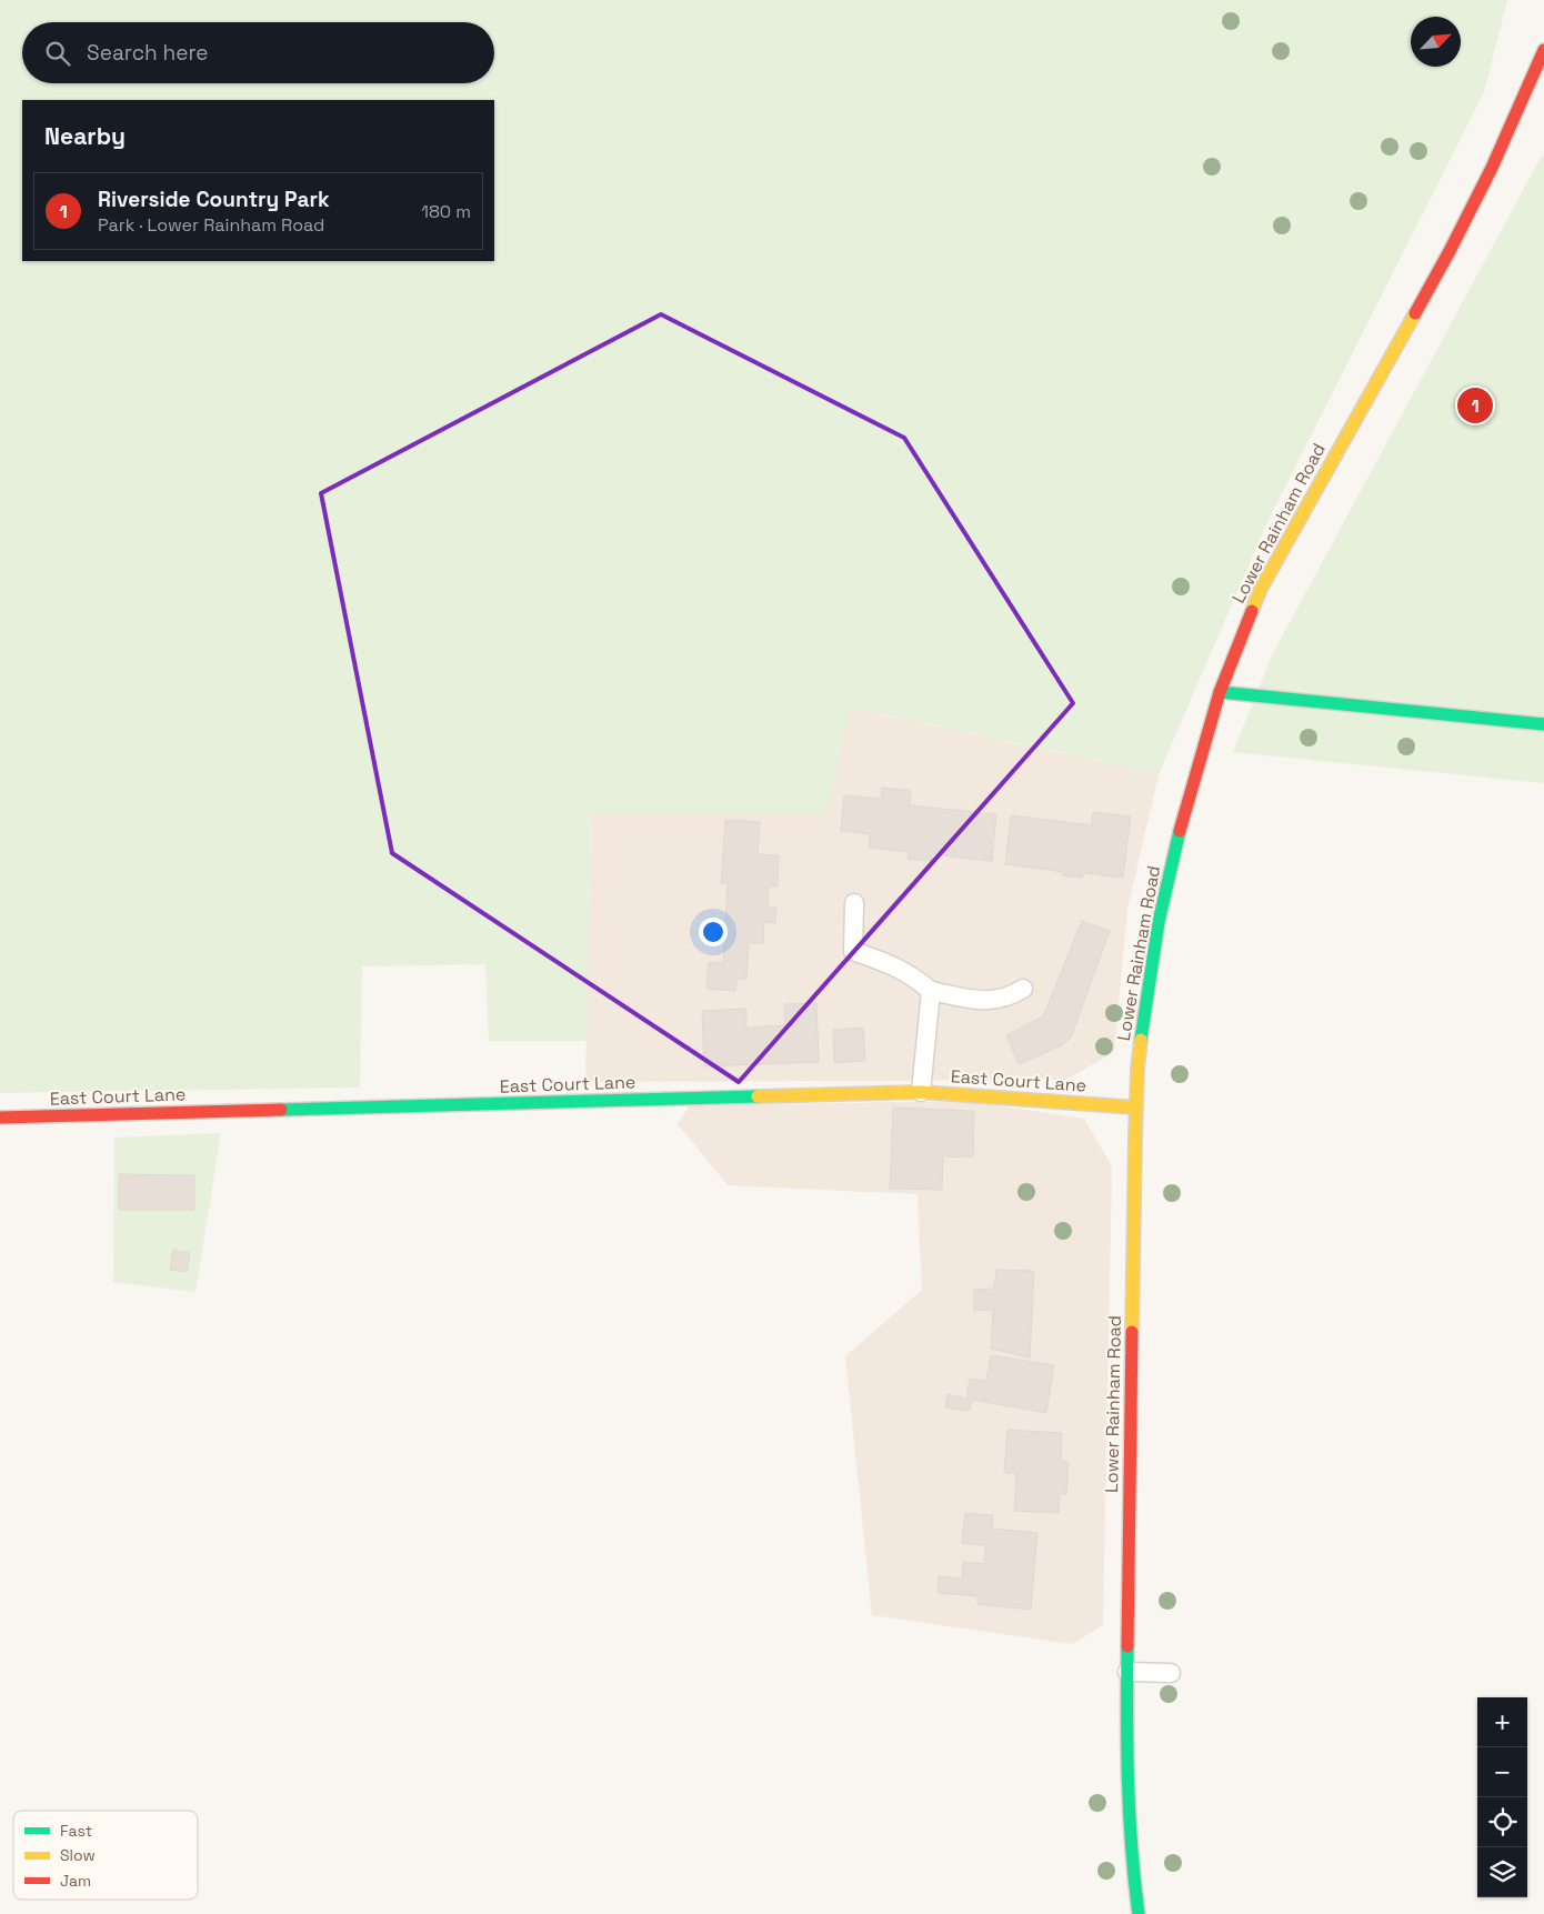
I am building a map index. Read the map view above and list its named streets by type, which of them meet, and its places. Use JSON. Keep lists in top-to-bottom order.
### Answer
{
  "streets": {
    "main road": ["Lower Rainham Road", "East Court Lane"]
  },
  "crossings": [
    ["Lower Rainham Road", "East Court Lane"]
  ],
  "legend": ["Fast", "Slow", "Jam"],
  "north": "top right",
  "page": {
    "search": "Search here",
    "heading": "Nearby",
    "list": [
      {
        "mark": "1",
        "name": "Riverside Country Park",
        "note": "Park · Lower Rainham Road",
        "value": "180 m"
      }
    ],
    "pins": "1",
    "map_buttons": ["+", "−"]
  }
}
